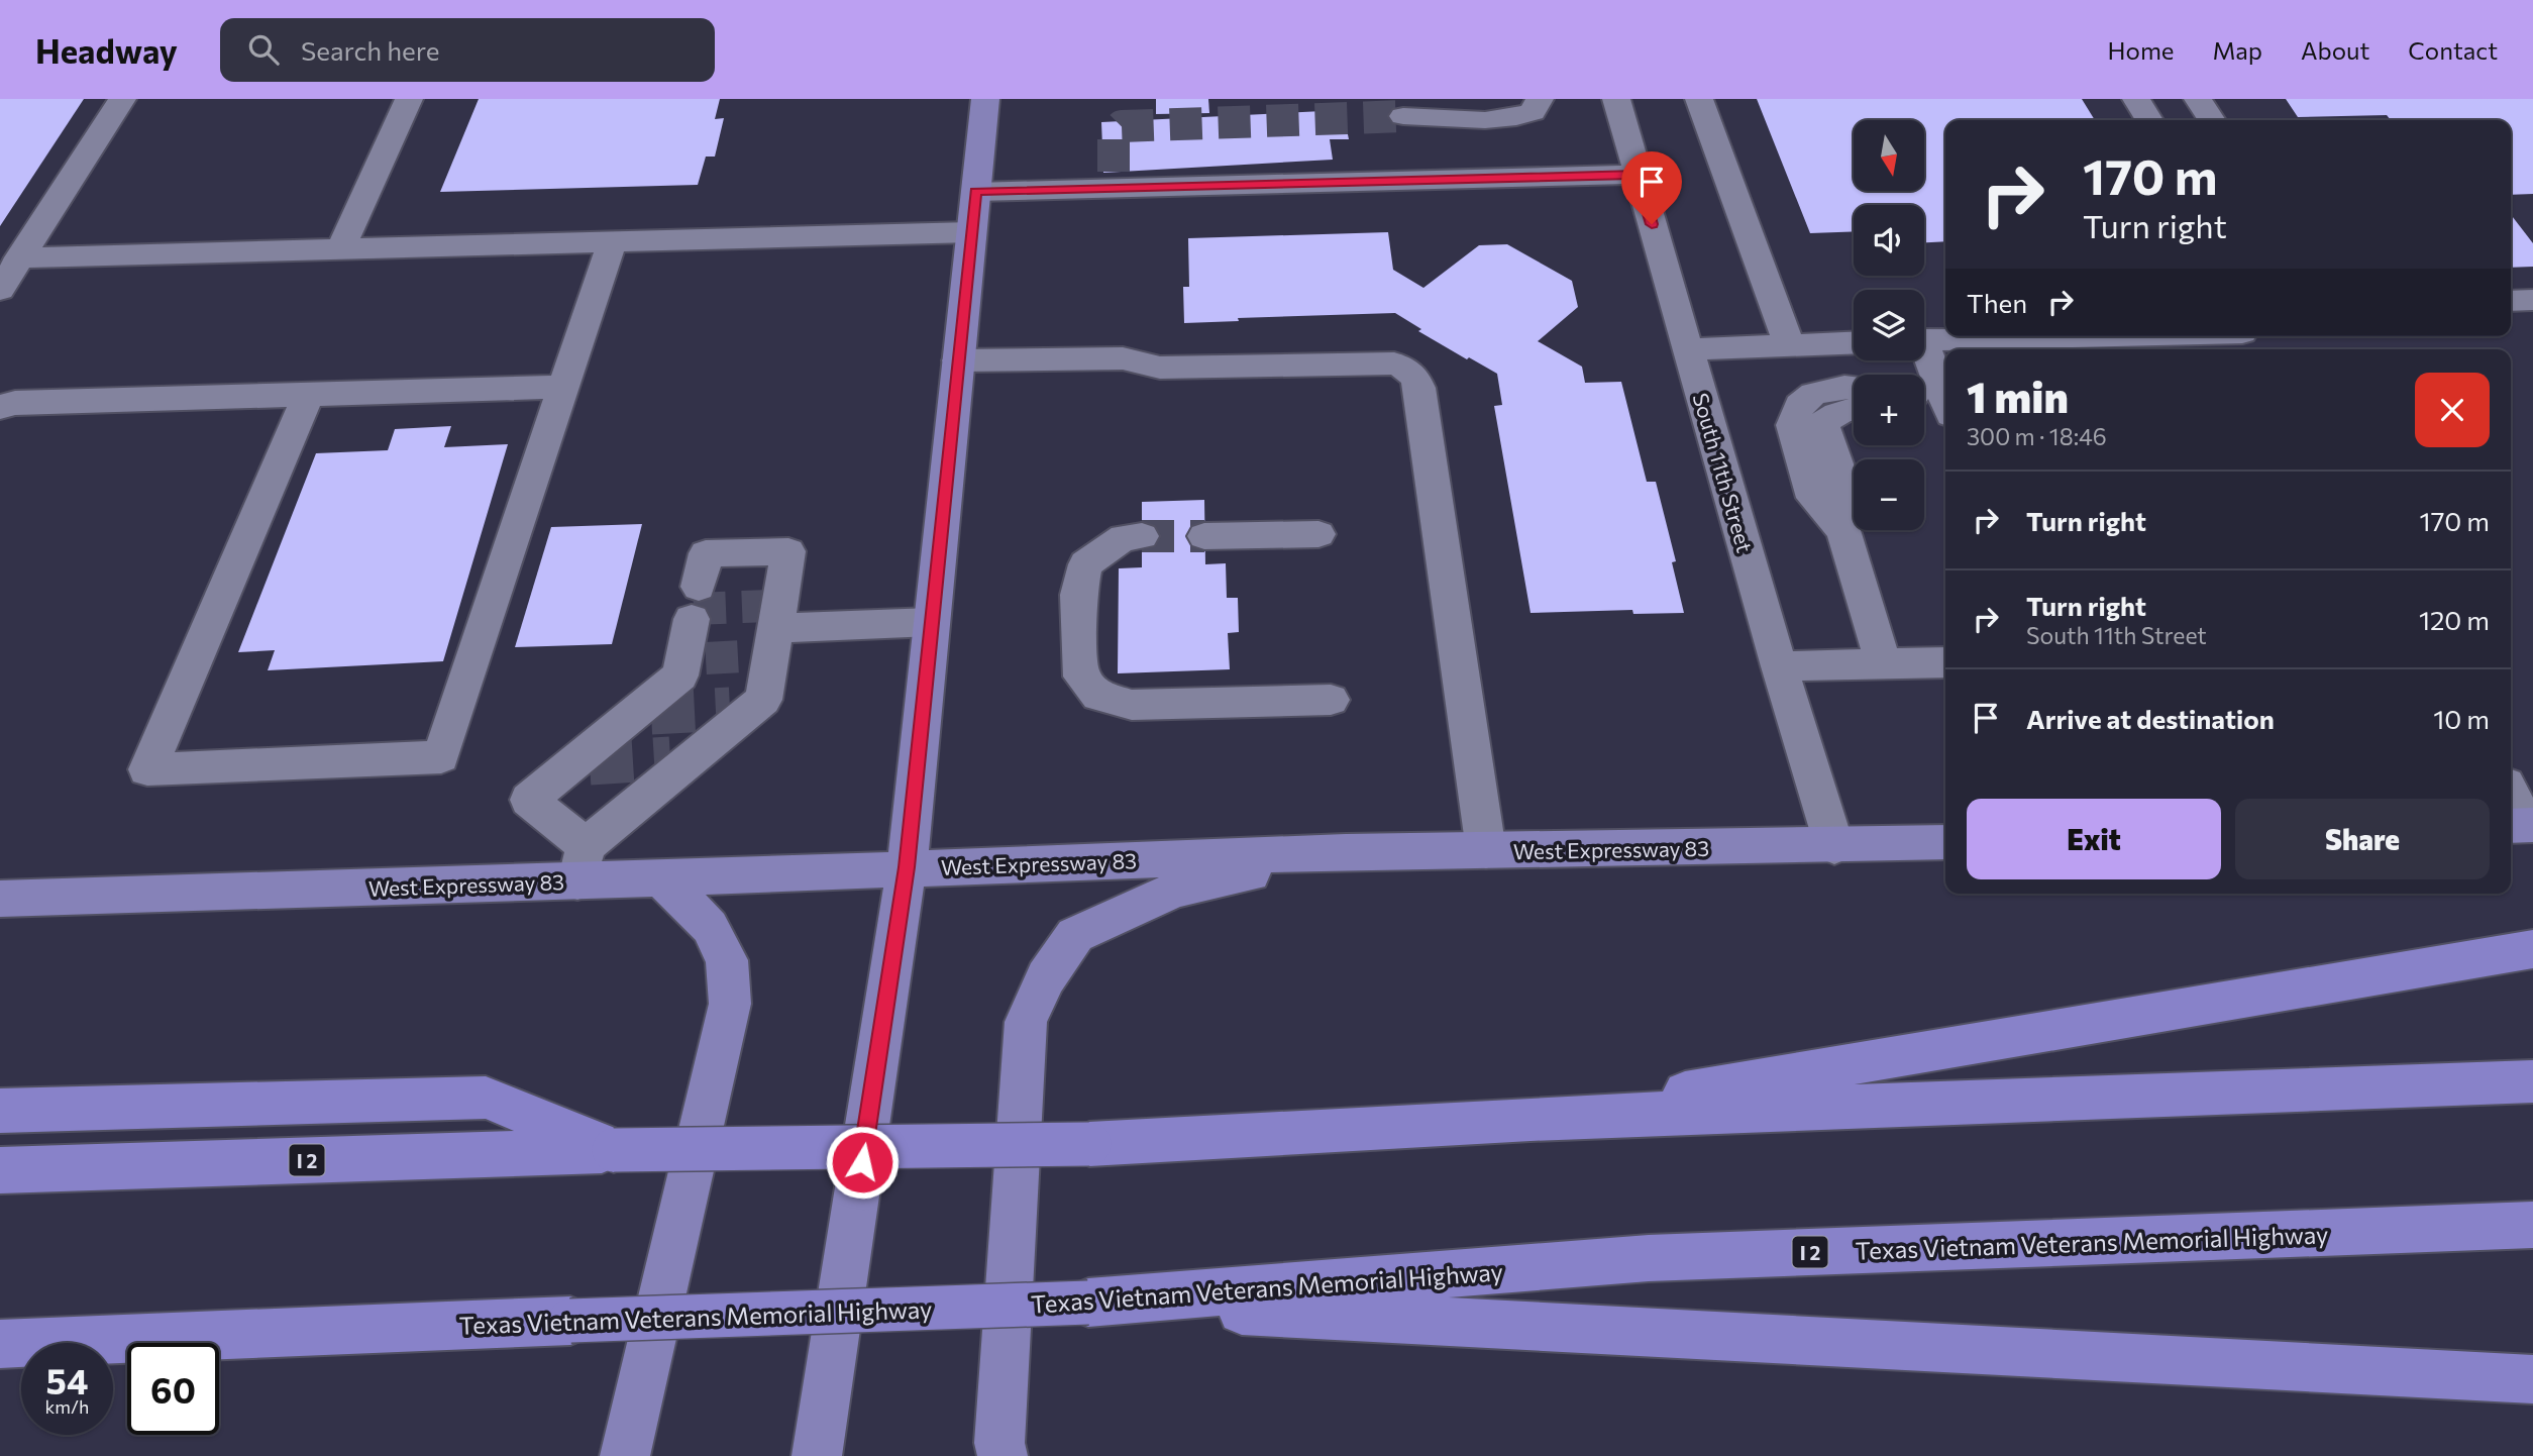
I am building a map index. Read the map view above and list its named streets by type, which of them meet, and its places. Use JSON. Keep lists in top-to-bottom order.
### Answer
{
  "streets": {
    "highway": ["I 2", "Texas Vietnam Veterans Memorial Highway"],
    "main road": ["West Expressway 83"],
    "street": ["South 11th Street"]
  },
  "crossings": [
    ["South 11th Street", "West Expressway 83"]
  ],
  "north": "bottom",
  "page": {
    "header": "Headway",
    "search": "Search here",
    "nav": [
      "Home",
      "Map",
      "About",
      "Contact"
    ],
    "map_buttons": ["+", "−"],
    "turn": ["170 m", "Turn right"],
    "then": "Then",
    "heading": ["1 min", "300 m · 18:46"],
    "list": [
      {
        "name": "Turn right",
        "value": "170 m"
      },
      {
        "name": "Turn right",
        "note": "South 11th Street",
        "value": "120 m"
      },
      {
        "name": "Arrive at destination",
        "value": "10 m"
      }
    ],
    "buttons": ["Exit", "Share"],
    "speed": "54 km/h",
    "limit": "60"
  }
}
